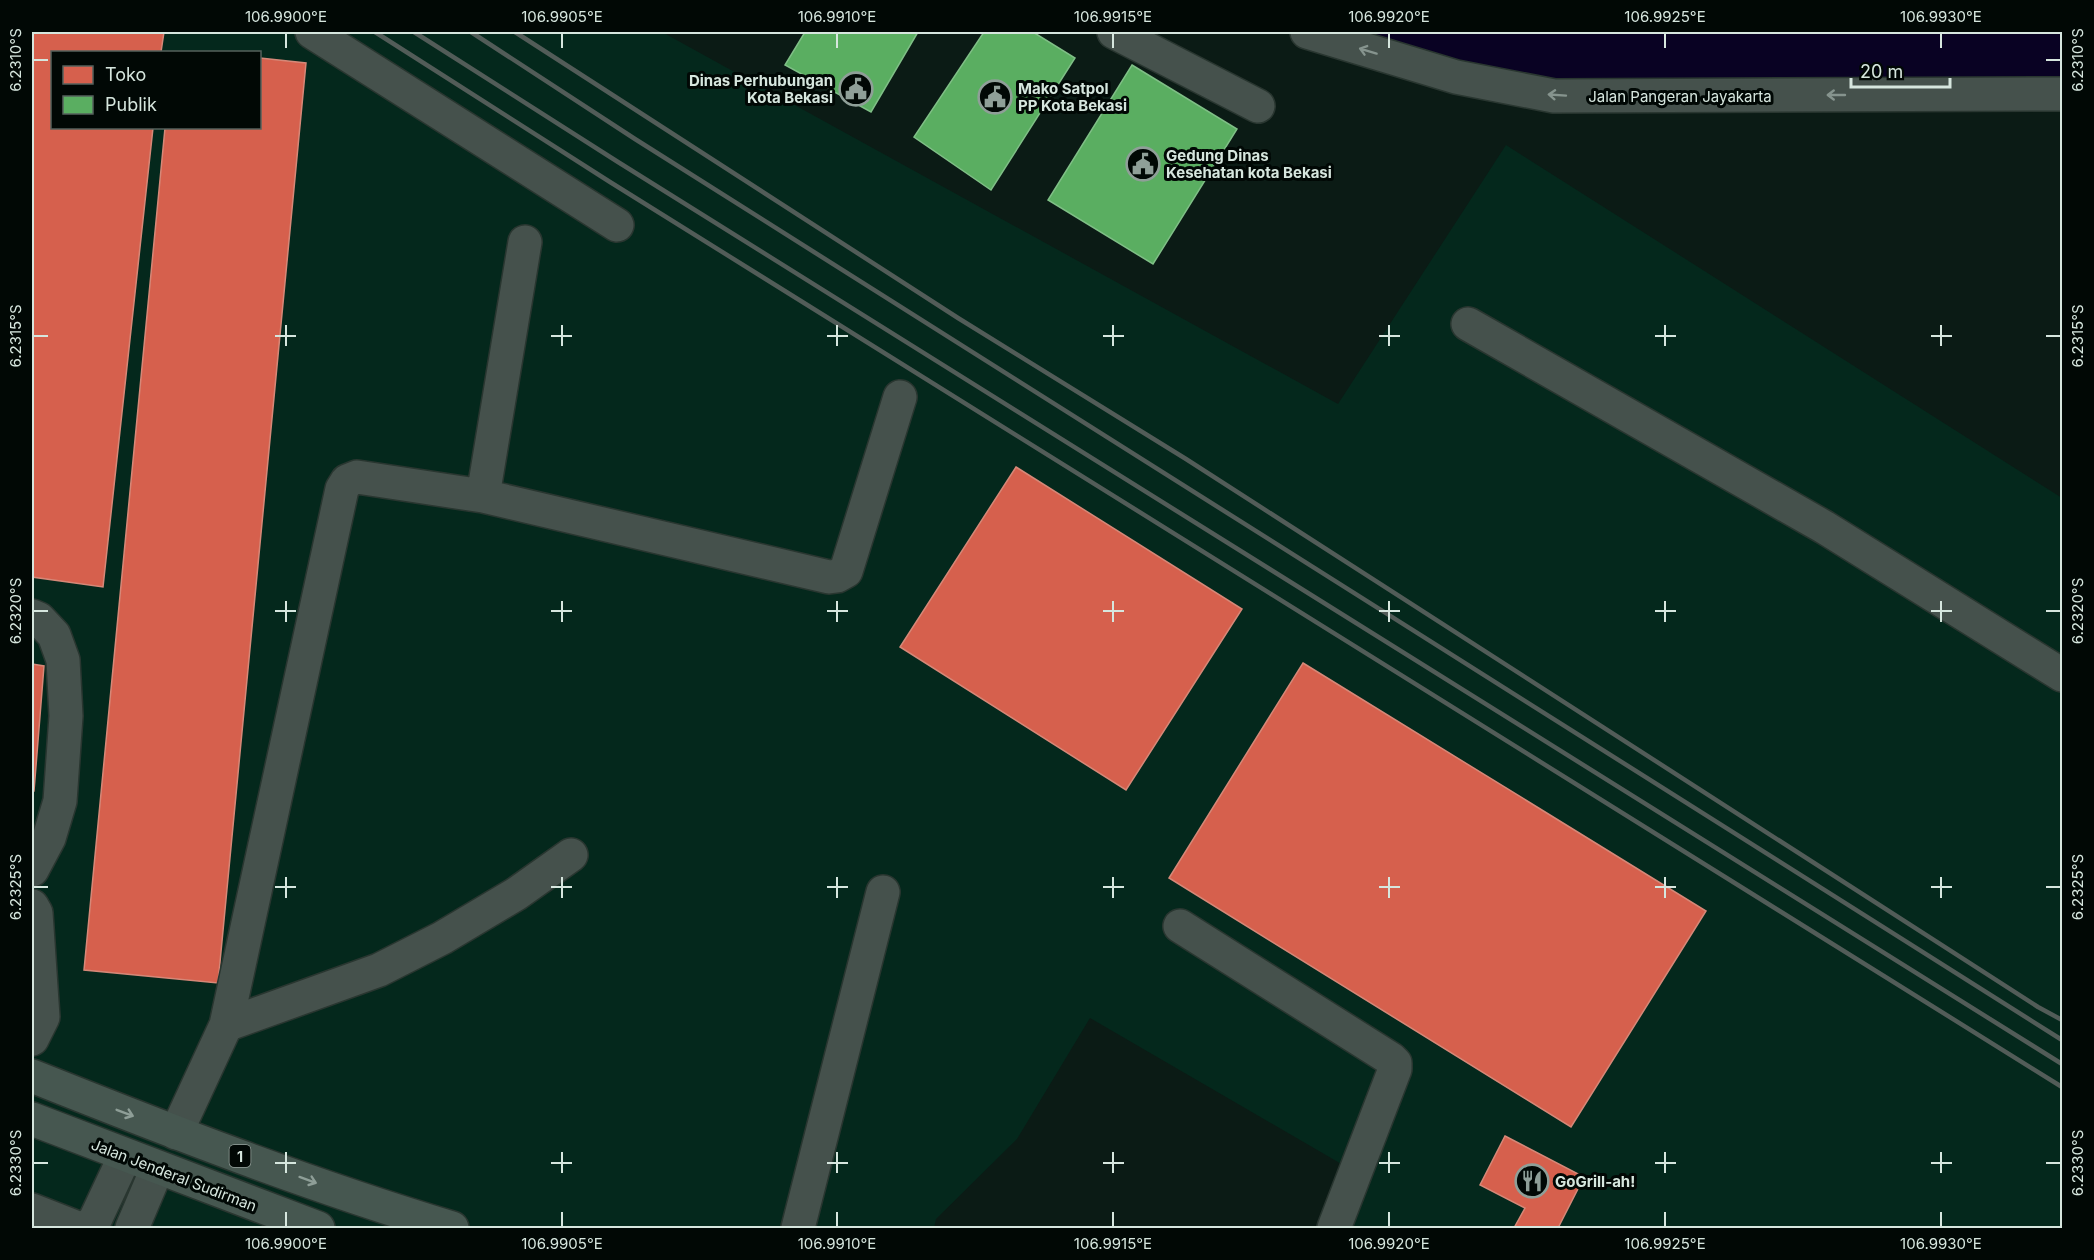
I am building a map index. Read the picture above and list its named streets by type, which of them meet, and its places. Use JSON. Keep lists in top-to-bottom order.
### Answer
{
  "streets": {
    "highway": ["1", "Jalan Jenderal Sudirman"],
    "street": ["Jalan Pangeran Jayakarta"]
  },
  "one_way": ["Jalan Pangeran Jayakarta"],
  "places": {
    "public building": ["Dinas Perhubungan Kota Bekasi", "Mako Satpol PP Kota Bekasi", "Gedung Dinas Kesehatan kota Bekasi"],
    "restaurant": ["GoGrill-ah!"]
  },
  "legend": ["Toko", "Publik"],
  "scale_bar": "20 m",
  "coordinates": [
    "106.9900°E",
    "106.9905°E",
    "106.9910°E",
    "106.9915°E",
    "106.9920°E",
    "106.9925°E",
    "106.9930°E",
    "6.2310°S",
    "6.2315°S",
    "6.2320°S",
    "6.2325°S",
    "6.2330°S"
  ]
}
